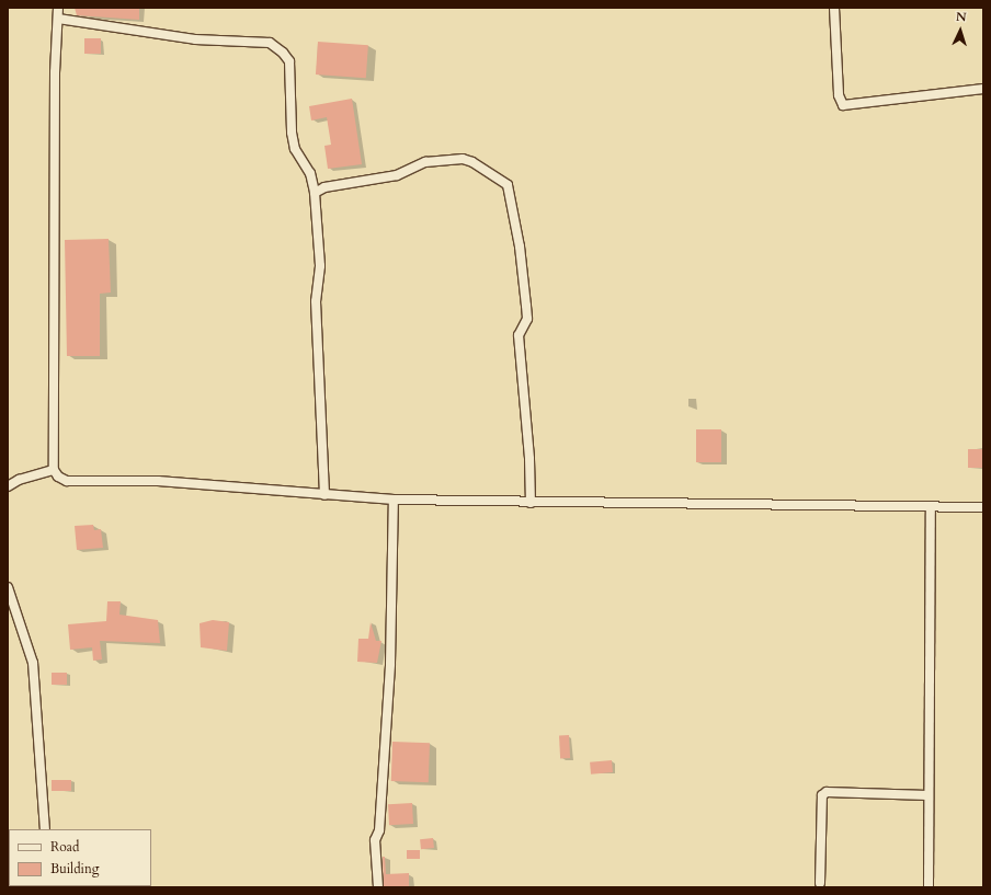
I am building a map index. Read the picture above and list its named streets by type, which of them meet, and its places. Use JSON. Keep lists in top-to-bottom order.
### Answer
{
  "legend": ["Road", "Building"],
  "north": "top"
}
